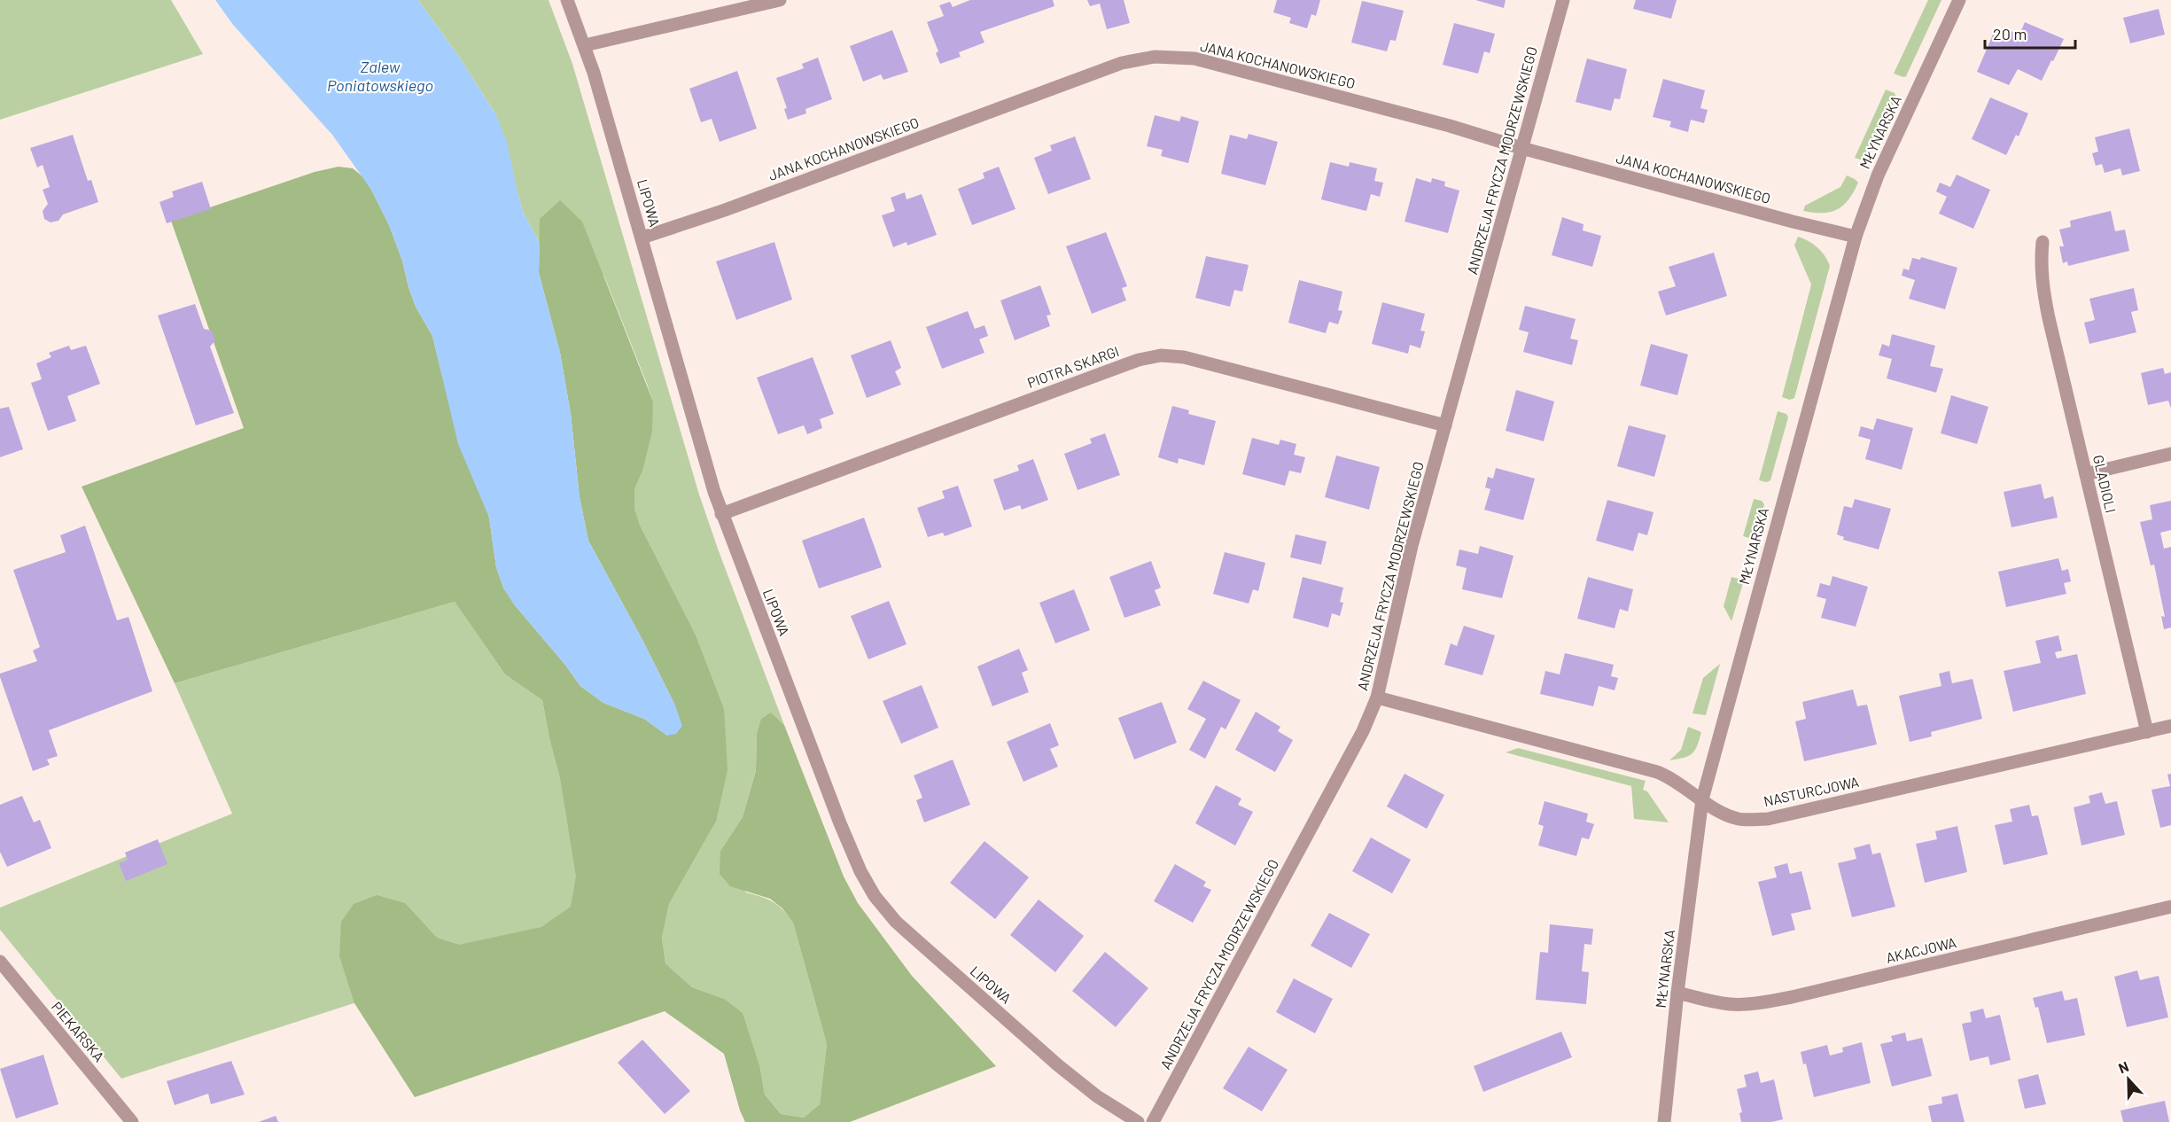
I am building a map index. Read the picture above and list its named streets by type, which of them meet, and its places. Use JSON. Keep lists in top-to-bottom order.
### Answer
{
  "streets": {
    "street": [
      "JANA KOCHANOWSKIEGO",
      "MŁYNARSKA",
      "ANDRZEJA FRYCZA MODRZEWSKIEGO",
      "LIPOWA",
      "PIOTRA SKARGI",
      "GLADIOLI",
      "NASTURCJOWA",
      "AKACJOWA",
      "PIEKARSKA"
    ]
  },
  "crossings": [
    ["JANA KOCHANOWSKIEGO", "MŁYNARSKA"],
    ["JANA KOCHANOWSKIEGO", "ANDRZEJA FRYCZA MODRZEWSKIEGO"],
    ["JANA KOCHANOWSKIEGO", "LIPOWA"],
    ["MŁYNARSKA", "NASTURCJOWA"],
    ["MŁYNARSKA", "AKACJOWA"],
    ["ANDRZEJA FRYCZA MODRZEWSKIEGO", "PIOTRA SKARGI"],
    ["ANDRZEJA FRYCZA MODRZEWSKIEGO", "NASTURCJOWA"],
    ["LIPOWA", "PIOTRA SKARGI"],
    ["GLADIOLI", "NASTURCJOWA"]
  ],
  "water": ["Zalew Poniatowskiego"],
  "scale_bar": "20 m",
  "north": "top"
}
